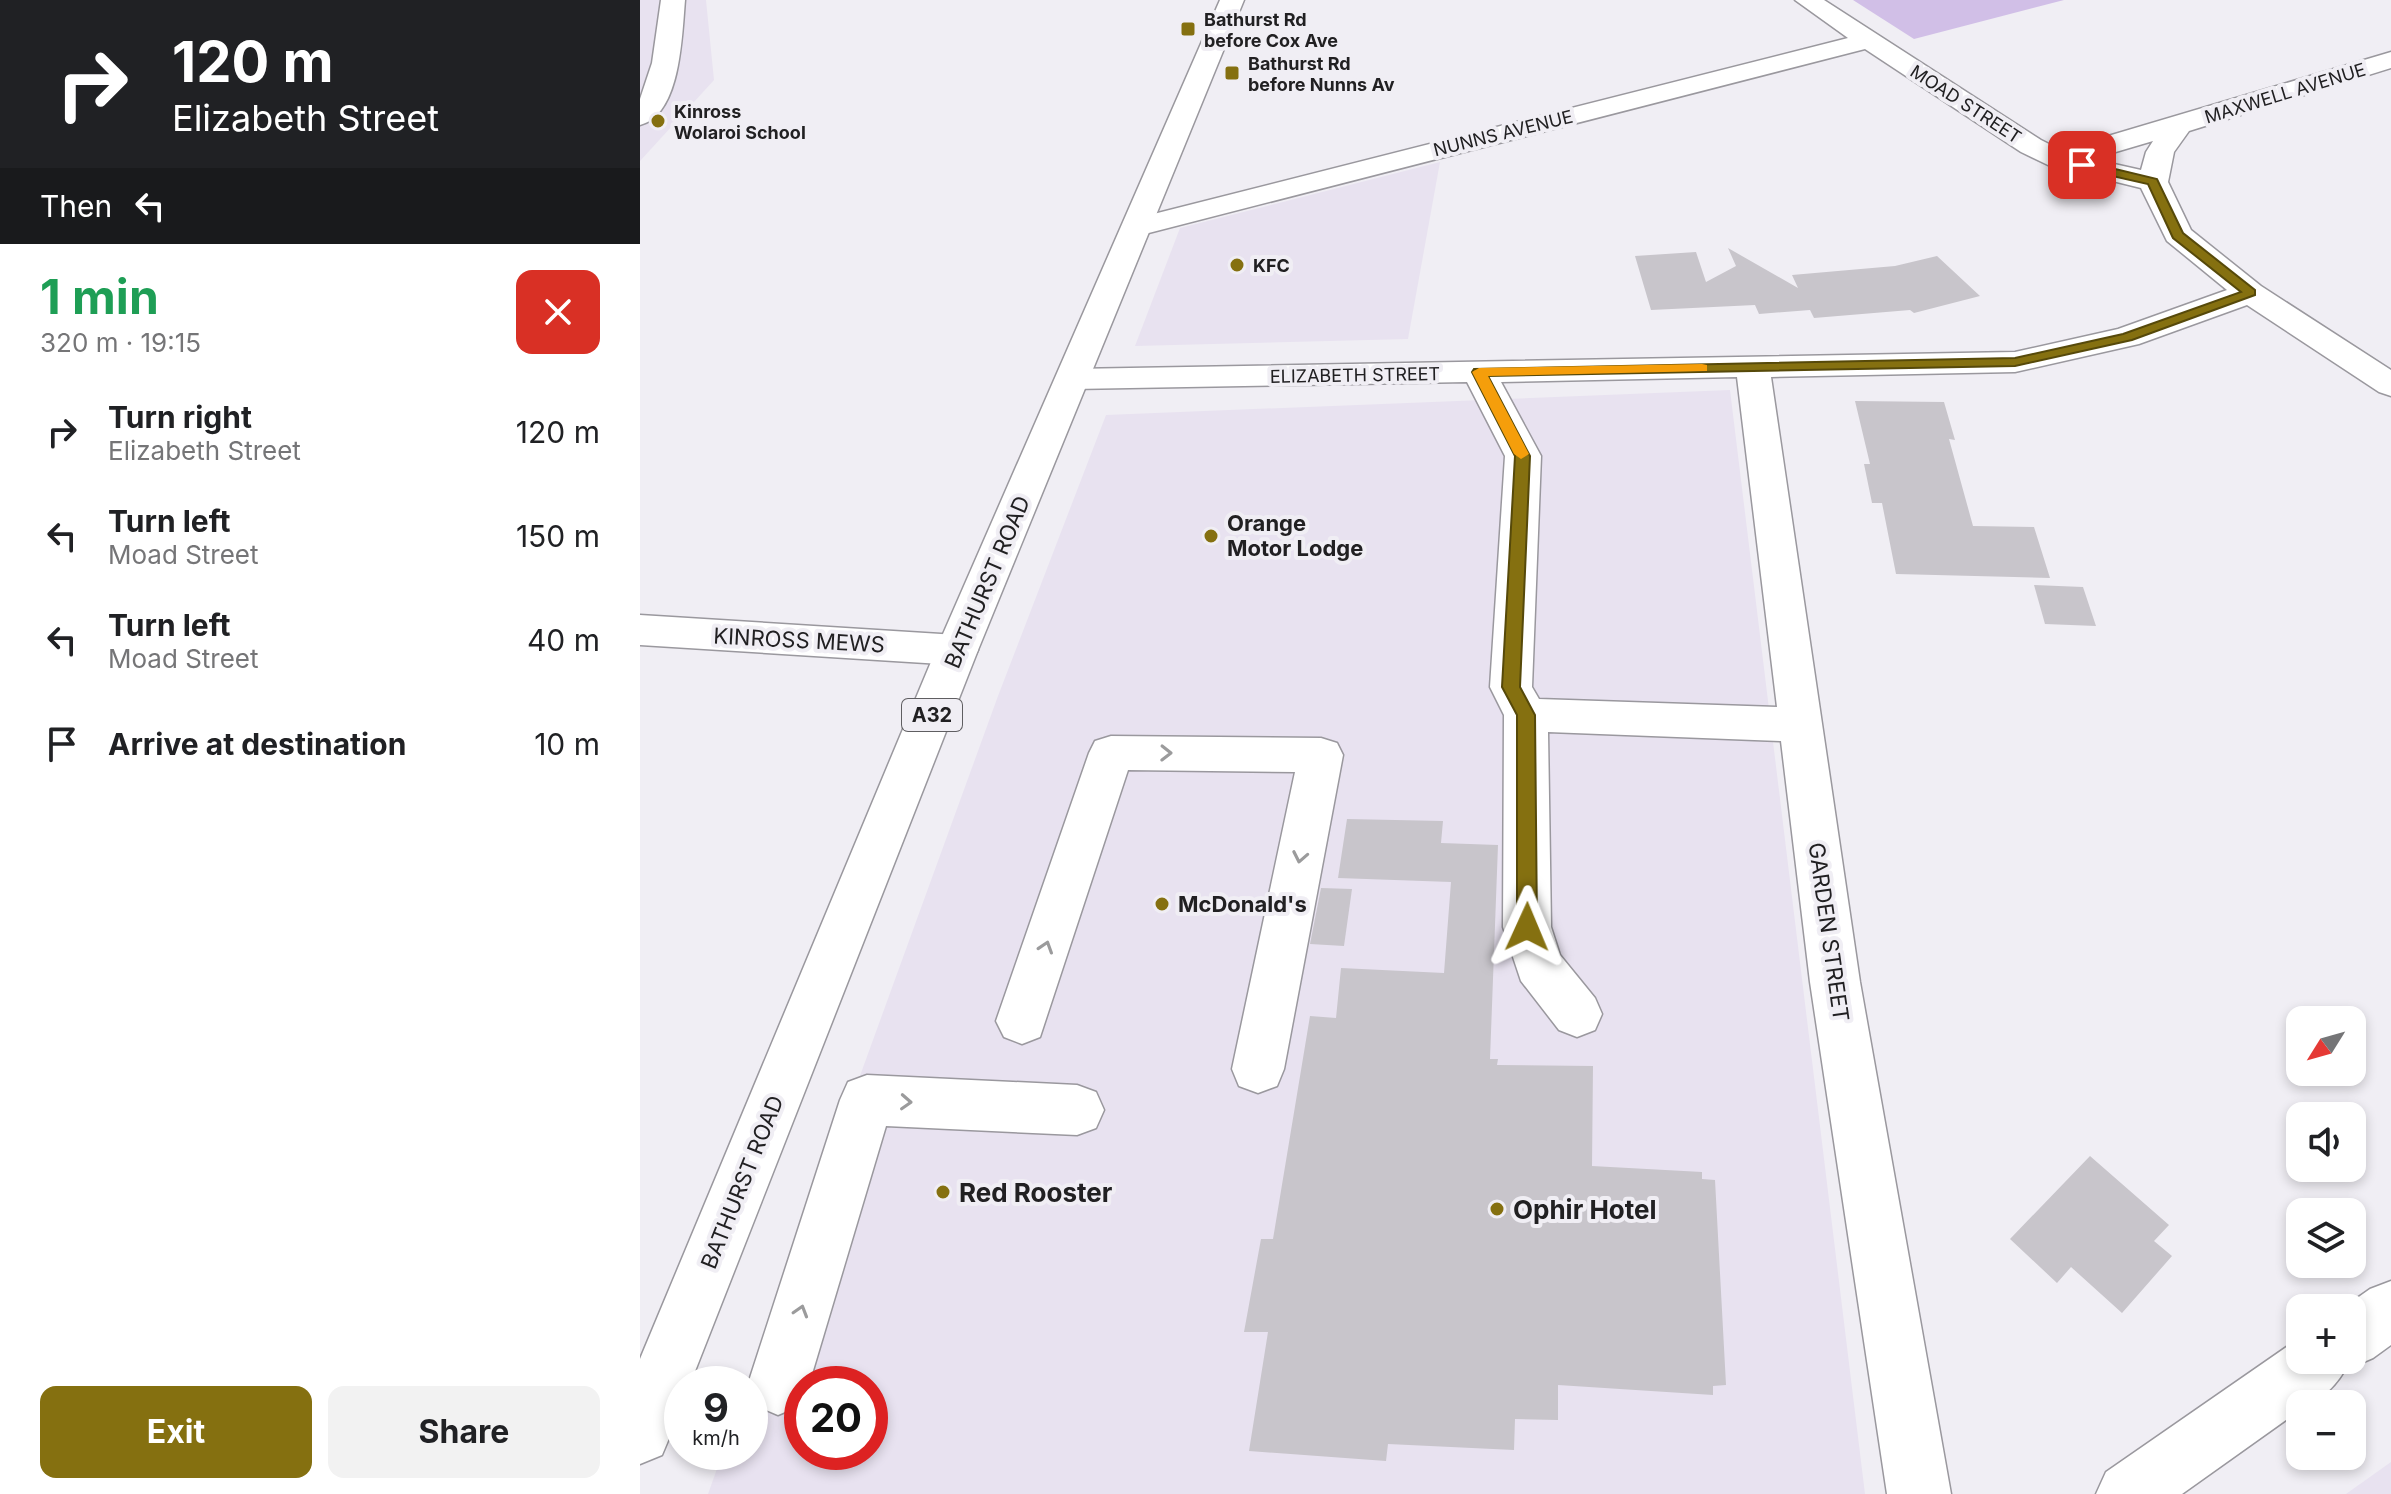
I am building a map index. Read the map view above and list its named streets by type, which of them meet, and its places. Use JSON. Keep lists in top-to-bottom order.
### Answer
{
  "streets": {
    "main road": [
      "MAXWELL AVENUE",
      "MOAD STREET",
      "NUNNS AVENUE",
      "ELIZABETH STREET",
      "BATHURST ROAD",
      "KINROSS MEWS",
      "A32",
      "GARDEN STREET"
    ]
  },
  "crossings": [
    ["MAXWELL AVENUE", "MOAD STREET"],
    ["MOAD STREET", "NUNNS AVENUE"],
    ["NUNNS AVENUE", "BATHURST ROAD"],
    ["ELIZABETH STREET", "BATHURST ROAD"],
    ["ELIZABETH STREET", "GARDEN STREET"],
    ["BATHURST ROAD", "KINROSS MEWS"]
  ],
  "places": {
    "transit": ["Bathurst Rd before Cox Ave", "Bathurst Rd before Nunns Av"],
    "other": [
      "Kinross Wolaroi School",
      "KFC",
      "Orange Motor Lodge",
      "McDonald's",
      "Red Rooster",
      "Ophir Hotel"
    ]
  },
  "north": "bottom left",
  "page": {
    "turn": ["120 m", "Elizabeth Street"],
    "then": "Then",
    "heading": ["1 min", "320 m · 19:15"],
    "list": [
      {
        "name": "Turn right",
        "note": "Elizabeth Street",
        "value": "120 m"
      },
      {
        "name": "Turn left",
        "note": "Moad Street",
        "value": "150 m"
      },
      {
        "name": "Turn left",
        "note": "Moad Street",
        "value": "40 m"
      },
      {
        "name": "Arrive at destination",
        "value": "10 m"
      }
    ],
    "map_buttons": ["+", "−"],
    "speed": "9 km/h",
    "limit": "20",
    "buttons": ["Exit", "Share"]
  }
}
